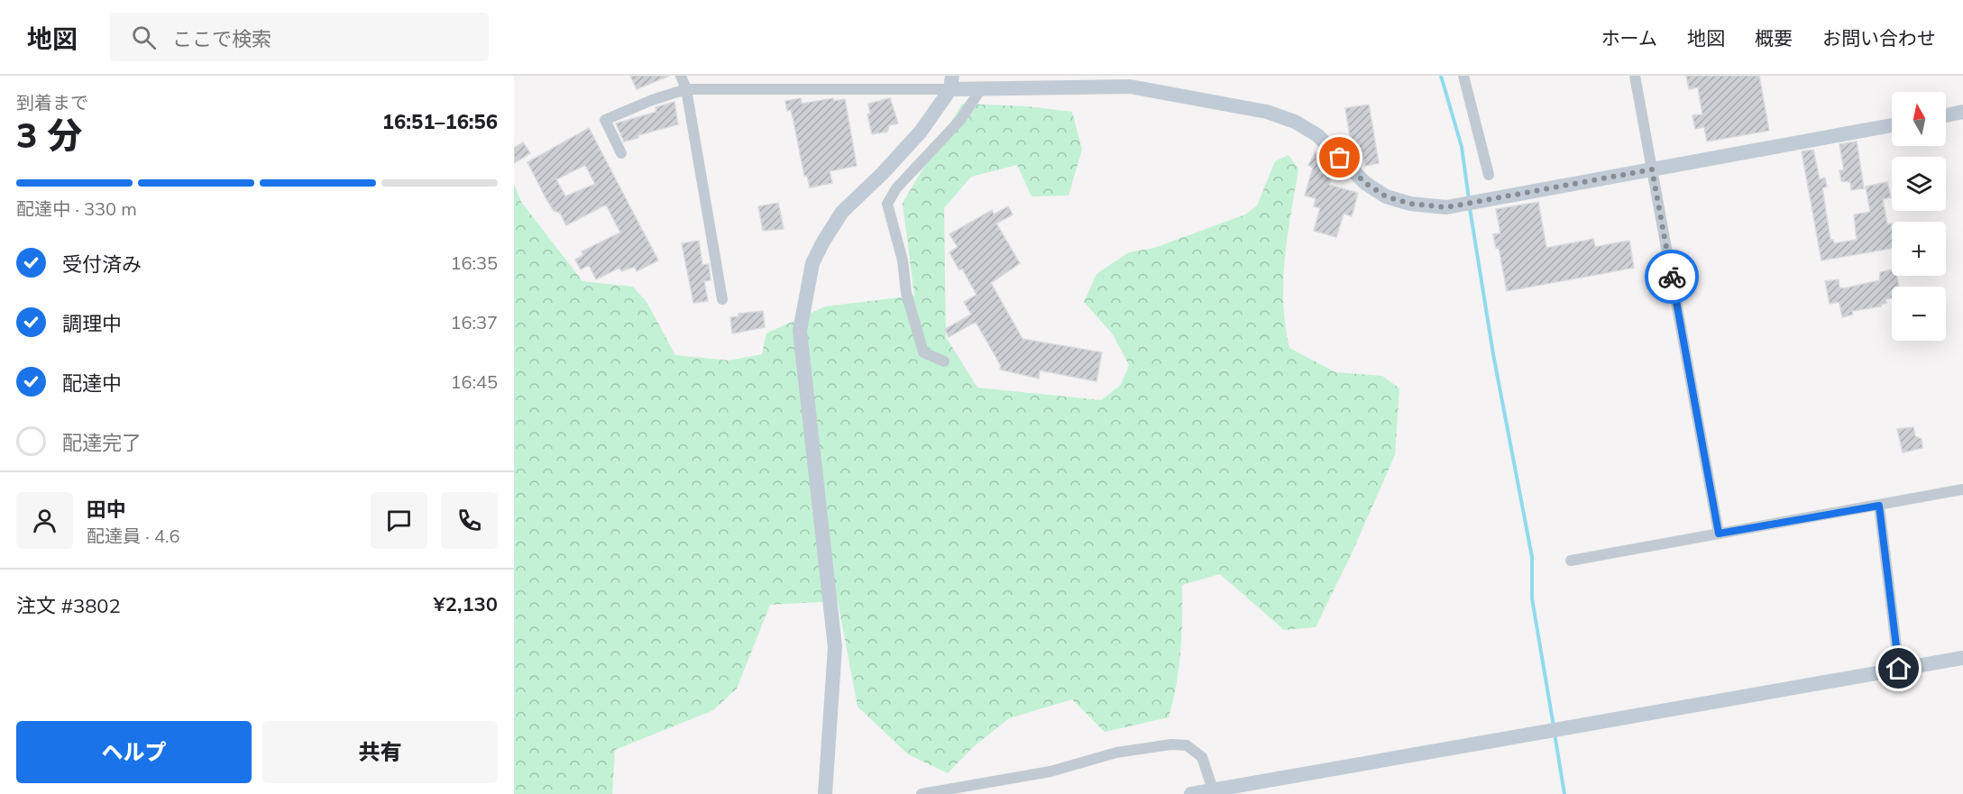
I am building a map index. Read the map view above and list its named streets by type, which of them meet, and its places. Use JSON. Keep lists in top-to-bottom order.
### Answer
{
  "north": "top",
  "page": {
    "header": "地図",
    "search": "ここで検索",
    "nav": [
      "ホーム",
      "地図",
      "概要",
      "お問い合わせ"
    ],
    "heading": ["3 分", "到着まで", "16:51–16:56"],
    "panel": [
      "田中",
      "配達員 · 4.6",
      "注文 #3802",
      "¥2,130"
    ],
    "map_buttons": ["+", "−"],
    "bar": "配達中 · 330 m",
    "list": [
      ["受付済み", "16:35"],
      ["調理中", "16:37"],
      ["配達中", "16:45"],
      "配達完了"
    ],
    "buttons": ["ヘルプ", "共有"]
  }
}
